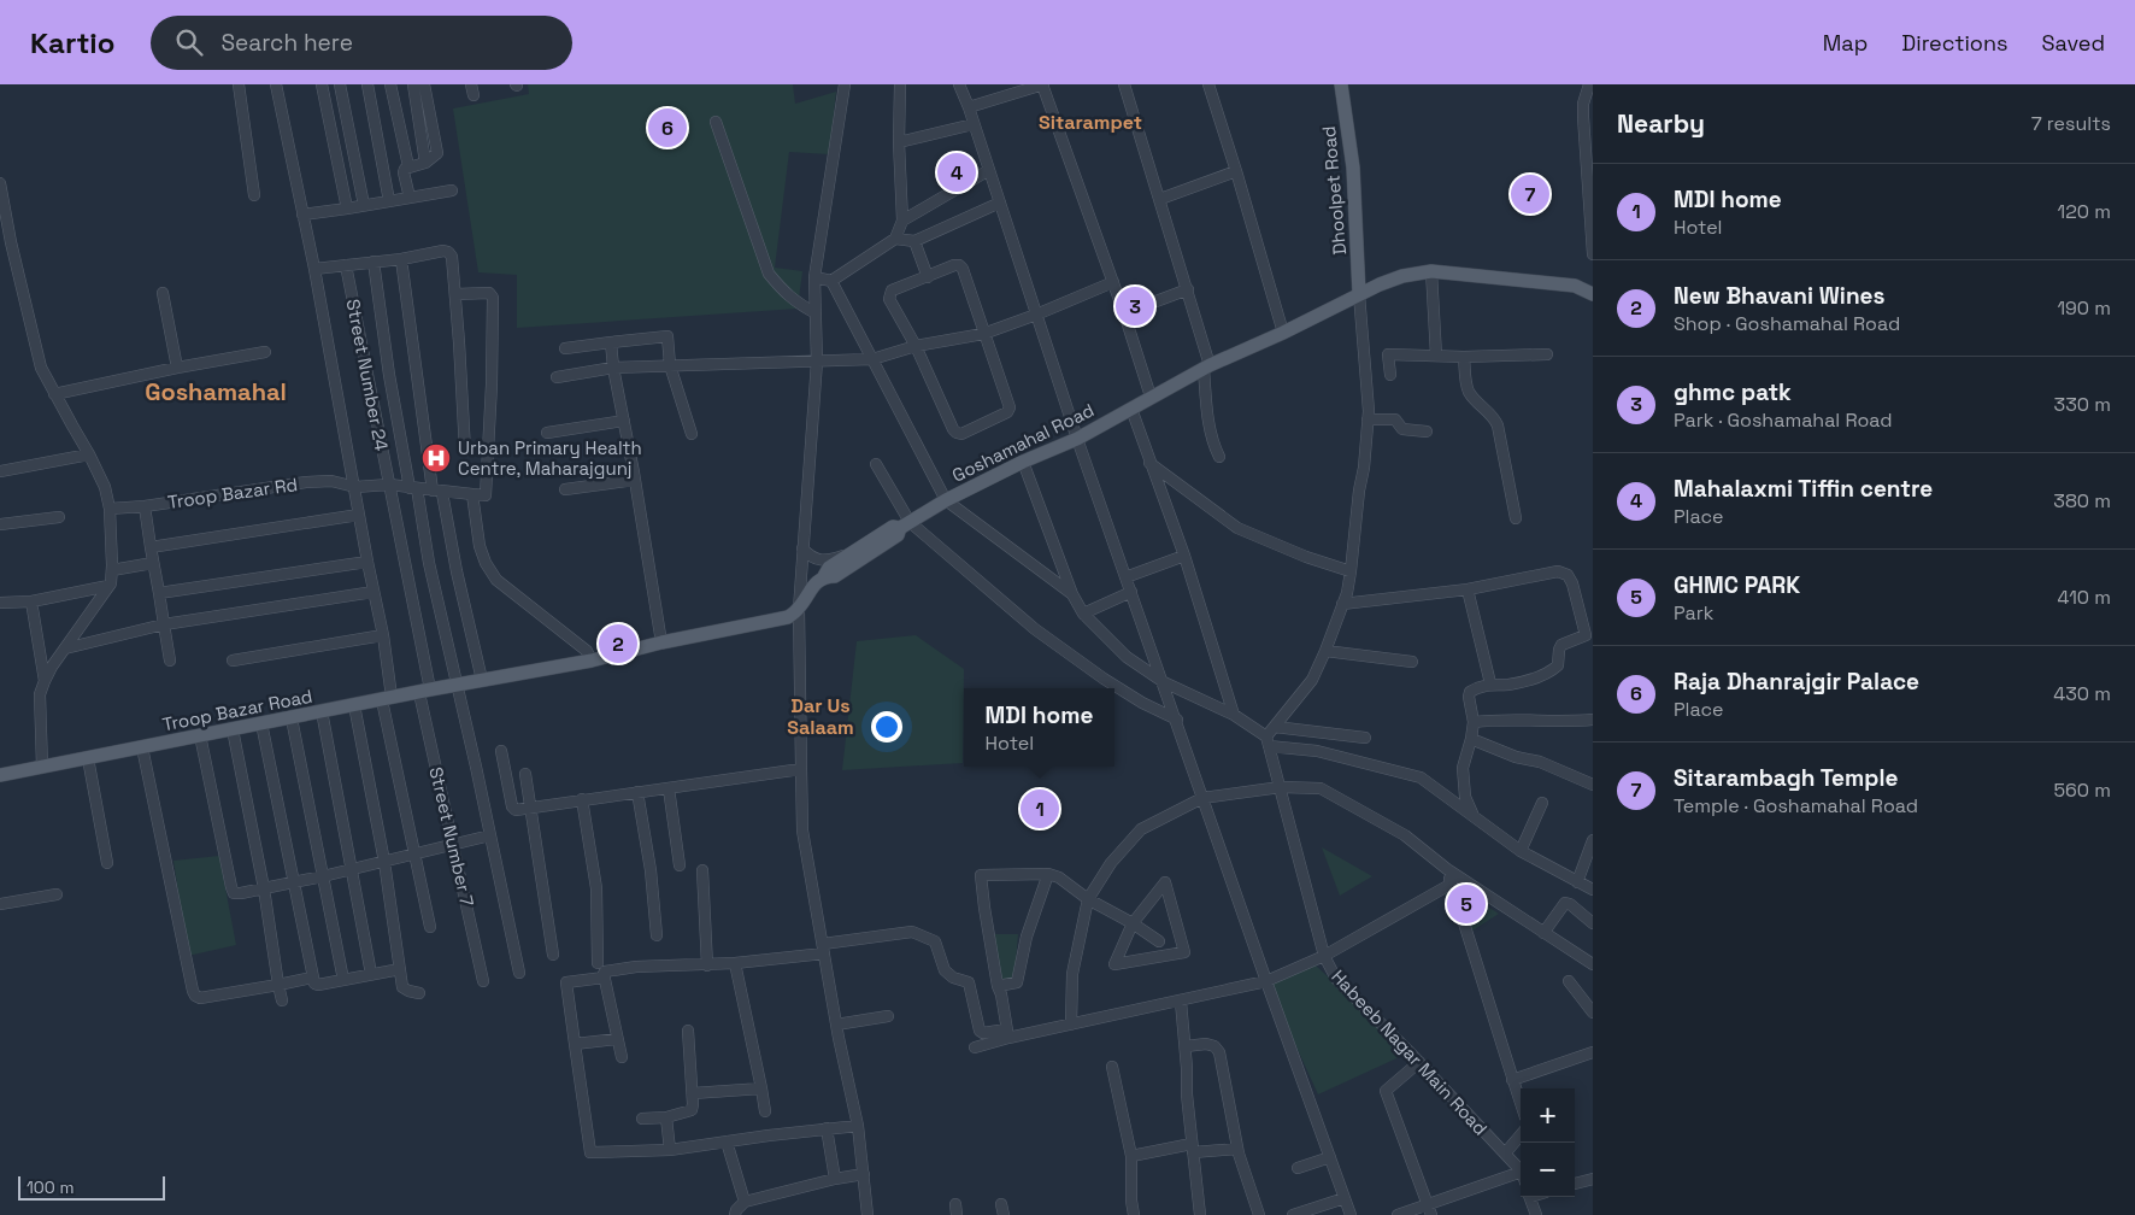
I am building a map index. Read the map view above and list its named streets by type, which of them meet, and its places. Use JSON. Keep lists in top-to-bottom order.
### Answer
{
  "streets": {
    "main road": ["Dhoolpet Road", "Goshamahal Road", "Troop Bazar Road"],
    "street": [
      "Street Number 24",
      "Troop Bazar Rd",
      "Street Number 7",
      "Habeeb Nagar Main Road"
    ]
  },
  "crossings": [
    ["Dhoolpet Road", "Goshamahal Road"],
    ["Street Number 24", "Troop Bazar Rd"],
    ["Street Number 24", "Troop Bazar Road"],
    ["Street Number 24", "Street Number 7"],
    ["Goshamahal Road", "Troop Bazar Road"],
    ["Troop Bazar Road", "Street Number 7"]
  ],
  "districts": ["Sitarampet", "Goshamahal", "Dar Us Salaam"],
  "places": {
    "hospital": ["Urban Primary Health Centre, Maharajgunj"]
  },
  "scale_bar": "100 m",
  "page": {
    "header": "Kartio",
    "search": "Search here",
    "nav": ["Map", "Directions", "Saved"],
    "heading": ["Nearby", "7 results"],
    "pins": [
      "6",
      "4",
      "7",
      "3",
      "2",
      "1",
      "5"
    ],
    "list": [
      {
        "mark": "1",
        "name": "MDI home",
        "note": "Hotel",
        "value": "120 m"
      },
      {
        "mark": "2",
        "name": "New Bhavani Wines",
        "note": "Shop · Goshamahal Road",
        "value": "190 m"
      },
      {
        "mark": "3",
        "name": "ghmc patk",
        "note": "Park · Goshamahal Road",
        "value": "330 m"
      },
      {
        "mark": "4",
        "name": "Mahalaxmi Tiffin centre",
        "note": "Place",
        "value": "380 m"
      },
      {
        "mark": "5",
        "name": "GHMC PARK",
        "note": "Park",
        "value": "410 m"
      },
      {
        "mark": "6",
        "name": "Raja Dhanrajgir Palace",
        "note": "Place",
        "value": "430 m"
      },
      {
        "mark": "7",
        "name": "Sitarambagh Temple",
        "note": "Temple · Goshamahal Road",
        "value": "560 m"
      }
    ],
    "popup": ["MDI home", "Hotel"],
    "map_buttons": ["+", "−"],
    "scale": "100 m"
  }
}
